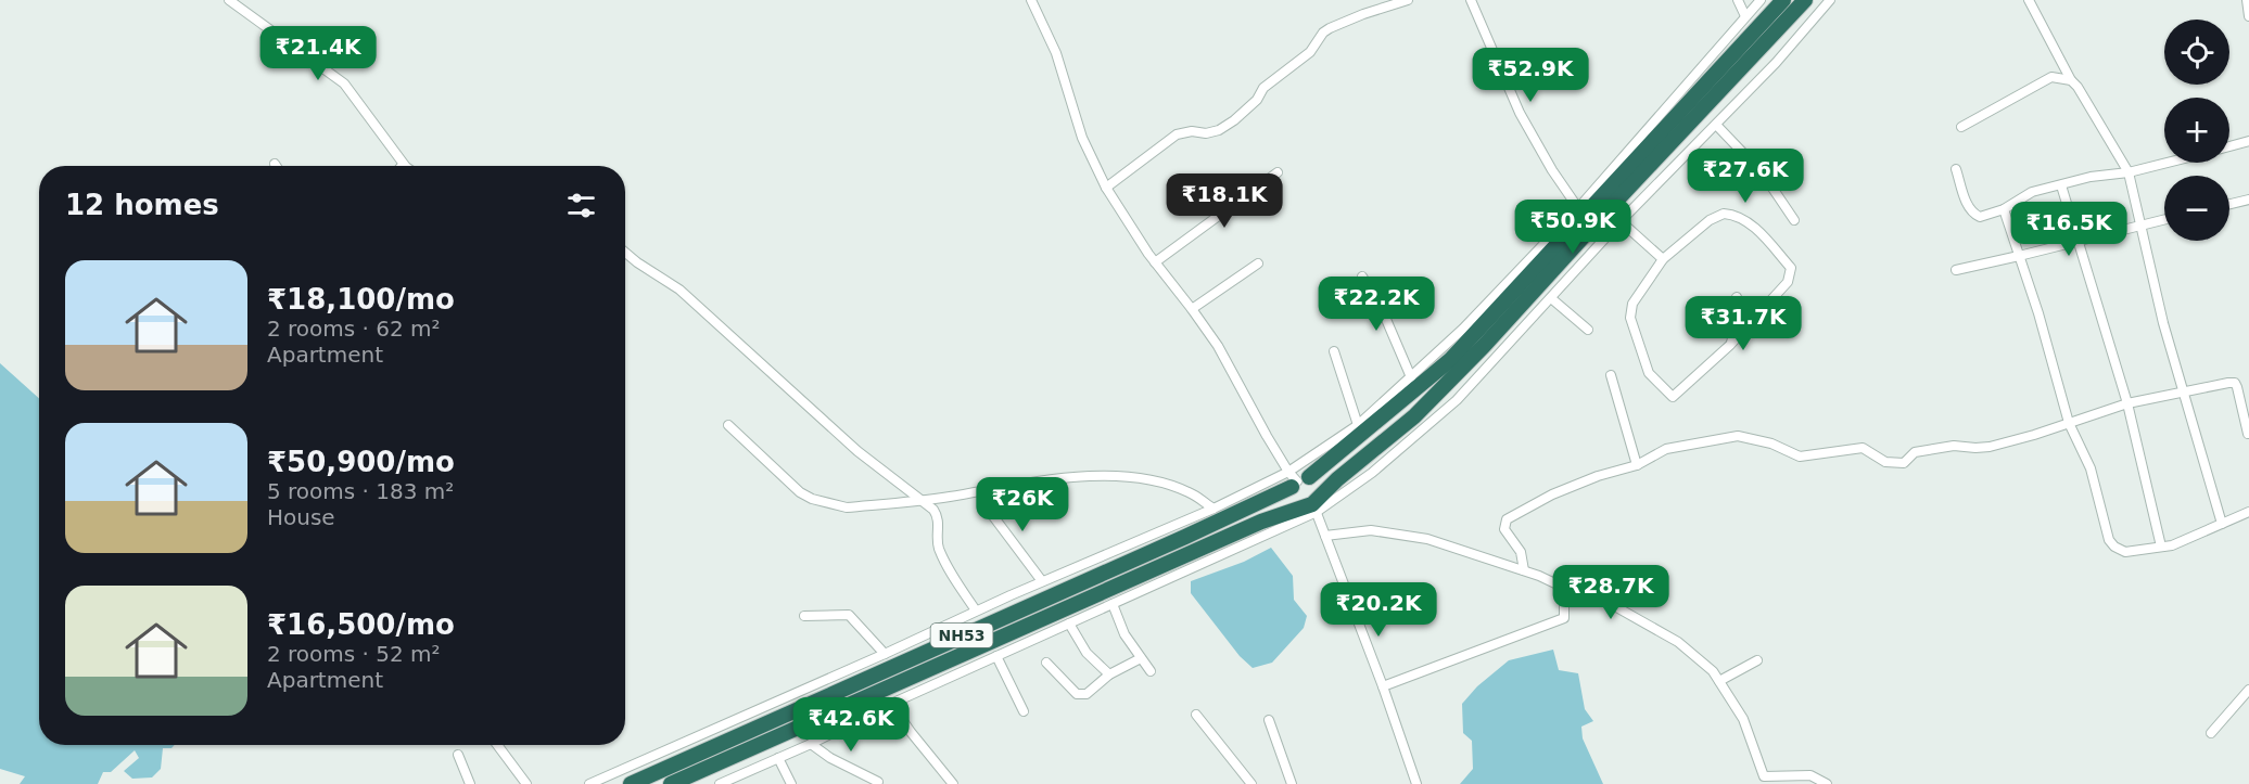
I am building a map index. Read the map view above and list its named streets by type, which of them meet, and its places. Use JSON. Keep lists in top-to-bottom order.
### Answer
{
  "streets": {
    "highway": ["NH53"]
  },
  "page": {
    "map_buttons": ["+", "−"],
    "price": [
      "₹21.4K",
      "₹52.9K",
      "₹27.6K",
      "₹18.1K",
      "₹50.9K",
      "₹16.5K",
      "₹22.2K",
      "₹31.7K",
      "₹26K",
      "₹28.7K",
      "₹20.2K",
      "₹42.6K"
    ],
    "heading": "12 homes",
    "list": [
      {
        "name": "₹18,100/mo",
        "note": "2 rooms · 62 m² · Apartment"
      },
      {
        "name": "₹50,900/mo",
        "note": "5 rooms · 183 m² · House"
      },
      {
        "name": "₹16,500/mo",
        "note": "2 rooms · 52 m² · Apartment"
      }
    ]
  }
}
